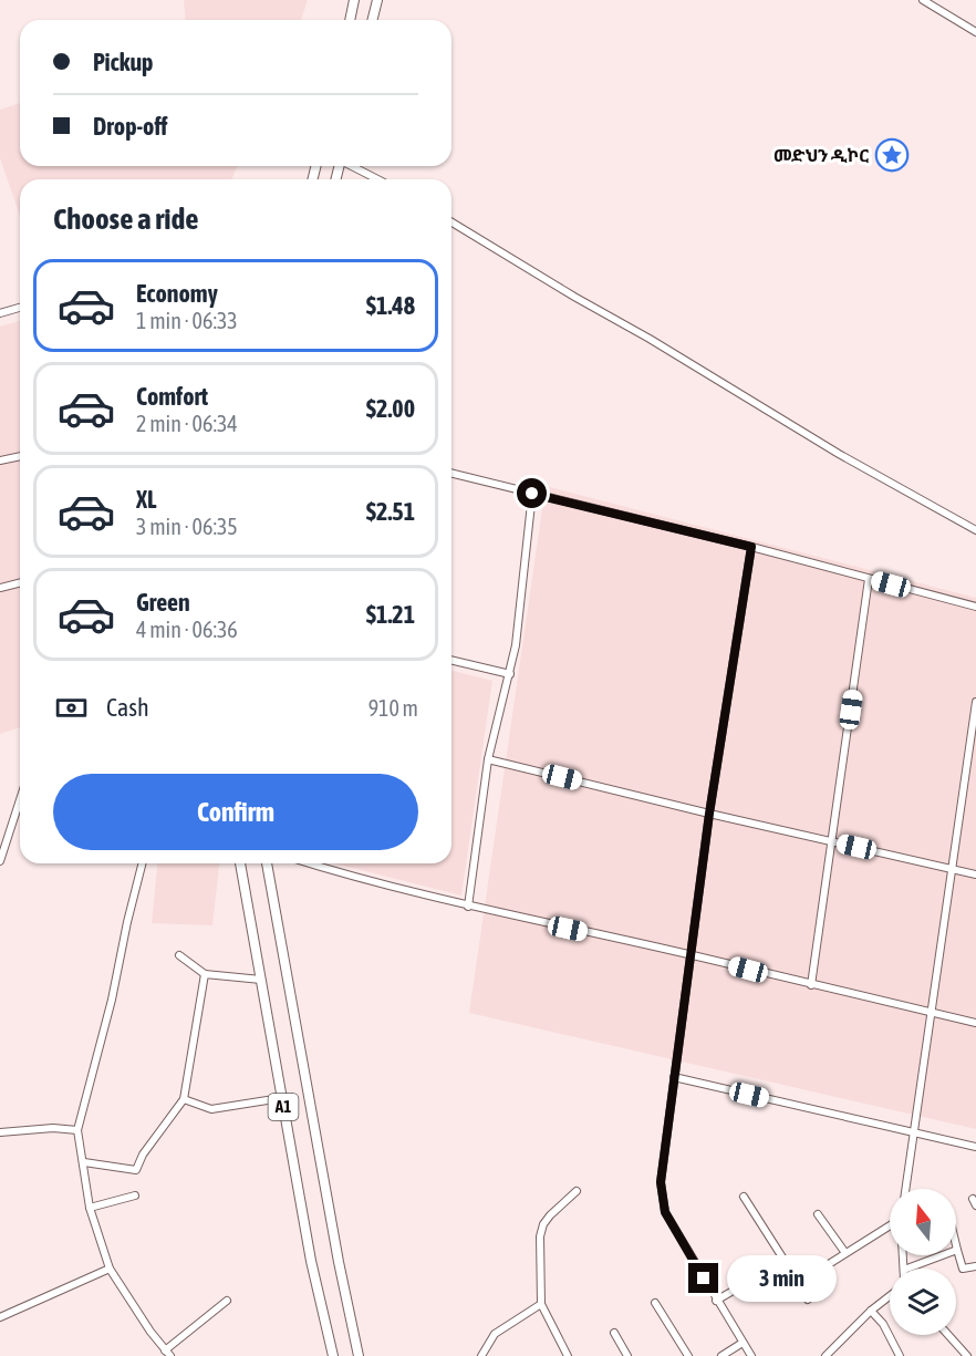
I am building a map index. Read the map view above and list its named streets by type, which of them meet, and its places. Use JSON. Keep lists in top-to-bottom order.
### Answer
{
  "streets": {
    "main road": ["A1"]
  },
  "places": {
    "place": ["መድህን ዲኮር"]
  },
  "north": "top",
  "page": {
    "banner": ["Pickup", "Drop-off"],
    "heading": "Choose a ride",
    "list": [
      {
        "name": "Economy",
        "note": "1 min · 06:33",
        "value": "$1.48"
      },
      {
        "name": "Comfort",
        "note": "2 min · 06:34",
        "value": "$2.00"
      },
      {
        "name": "XL",
        "note": "3 min · 06:35",
        "value": "$2.51"
      },
      {
        "name": "Green",
        "note": "4 min · 06:36",
        "value": "$1.21"
      }
    ],
    "pay": ["Cash", "910 m"],
    "buttons": "Confirm",
    "bubble": "3 min"
  }
}
